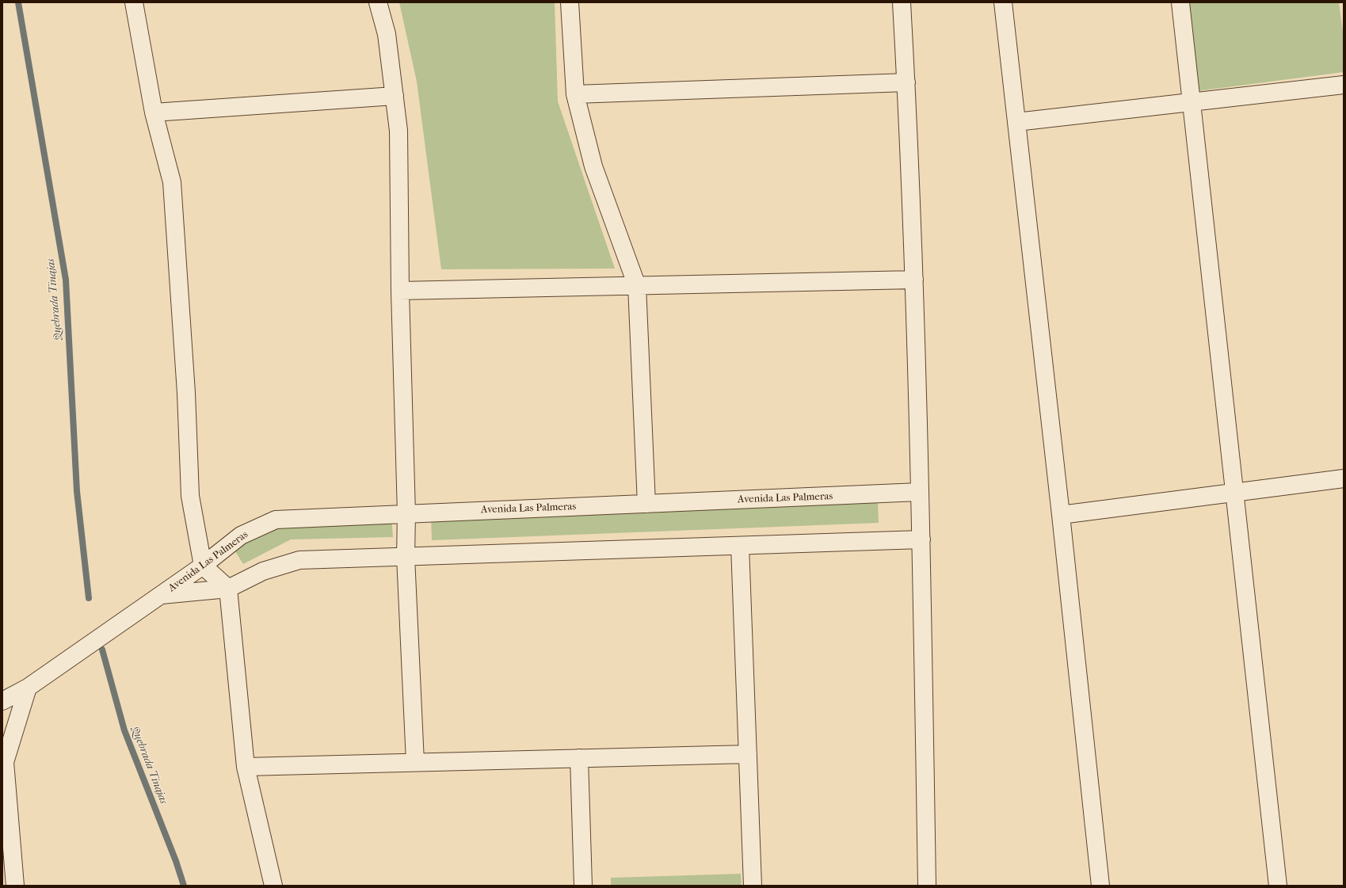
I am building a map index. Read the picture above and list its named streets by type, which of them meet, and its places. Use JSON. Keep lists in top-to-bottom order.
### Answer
{
  "streets": {
    "street": ["Avenida Las Palmeras"]
  },
  "water": ["Quebrada Tinajas"]
}
